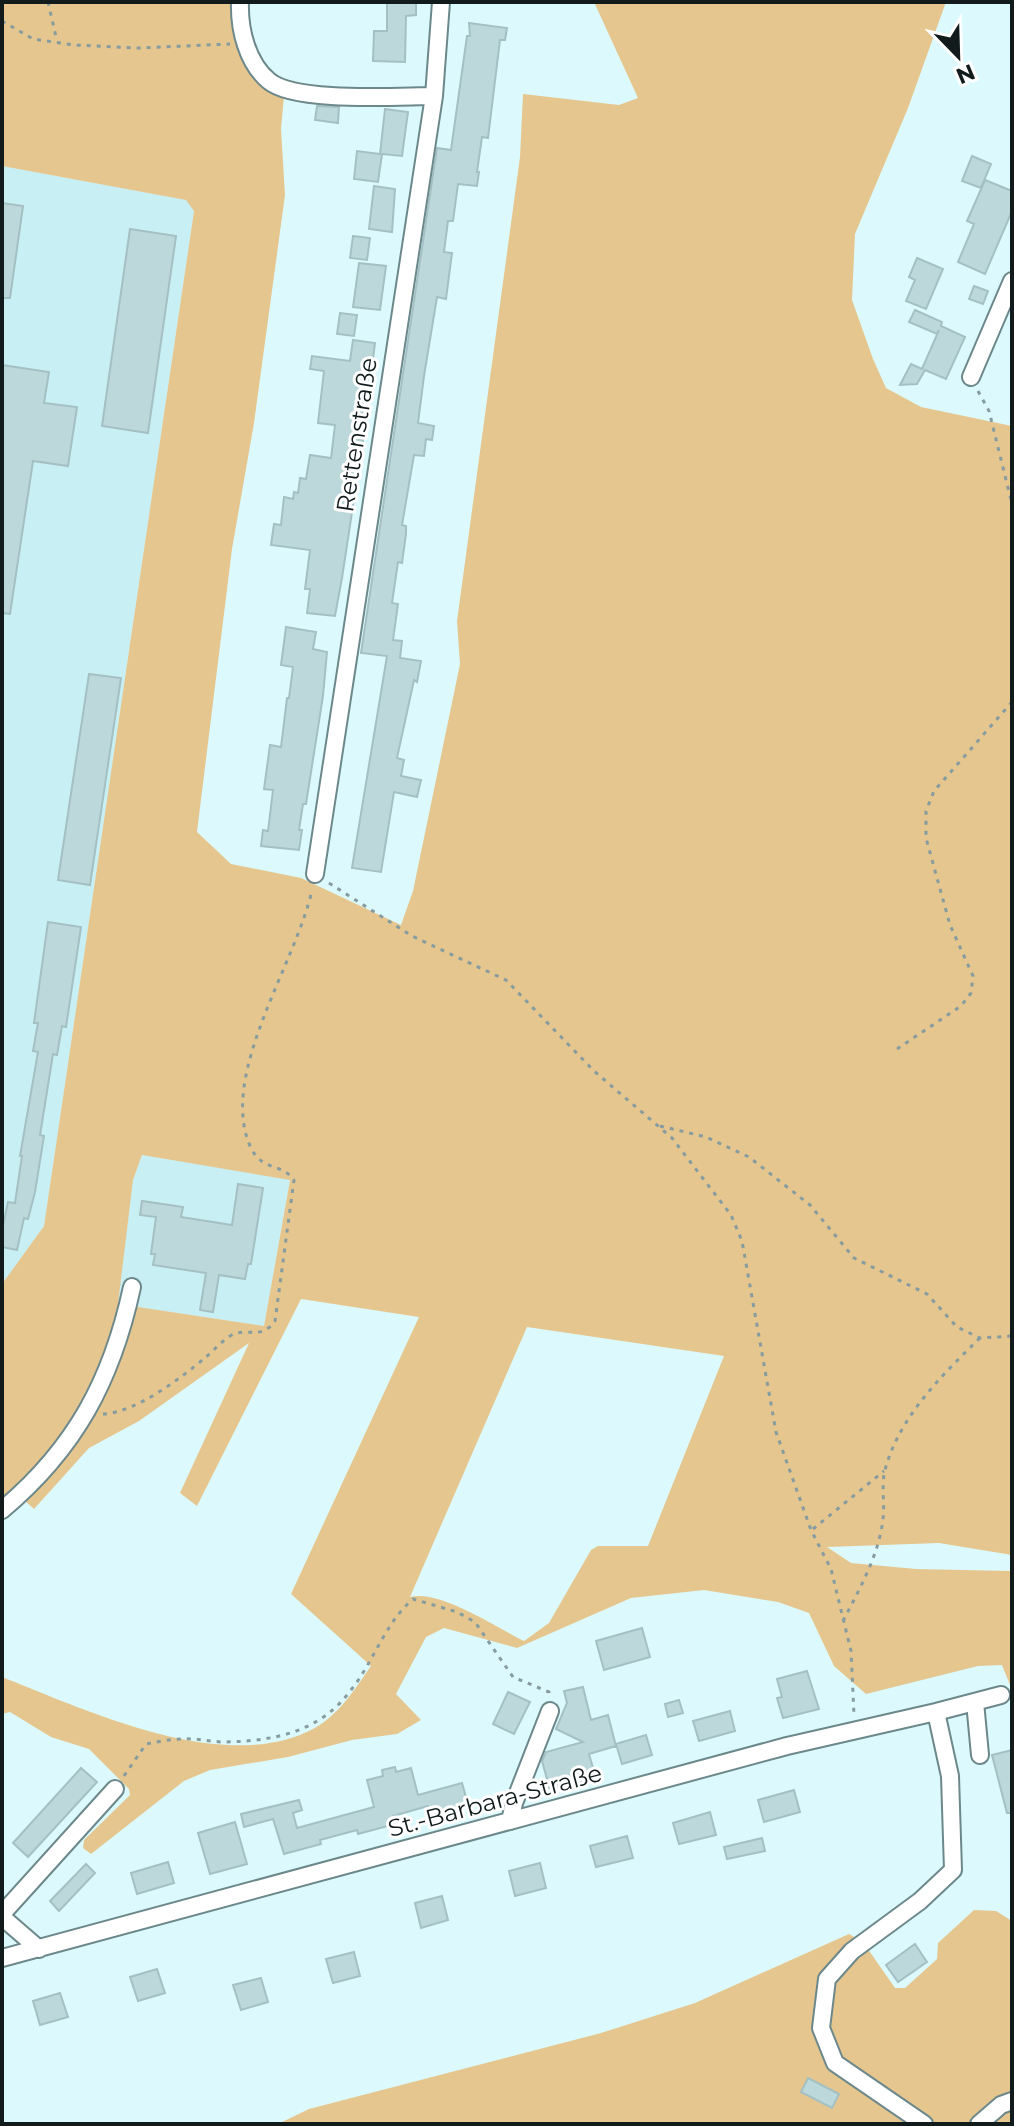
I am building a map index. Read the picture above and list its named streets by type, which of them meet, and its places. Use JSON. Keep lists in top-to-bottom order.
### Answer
{
  "streets": {
    "street": ["Rettenstraße", "St.-Barbara-Straße"]
  },
  "north": "bottom right"
}
